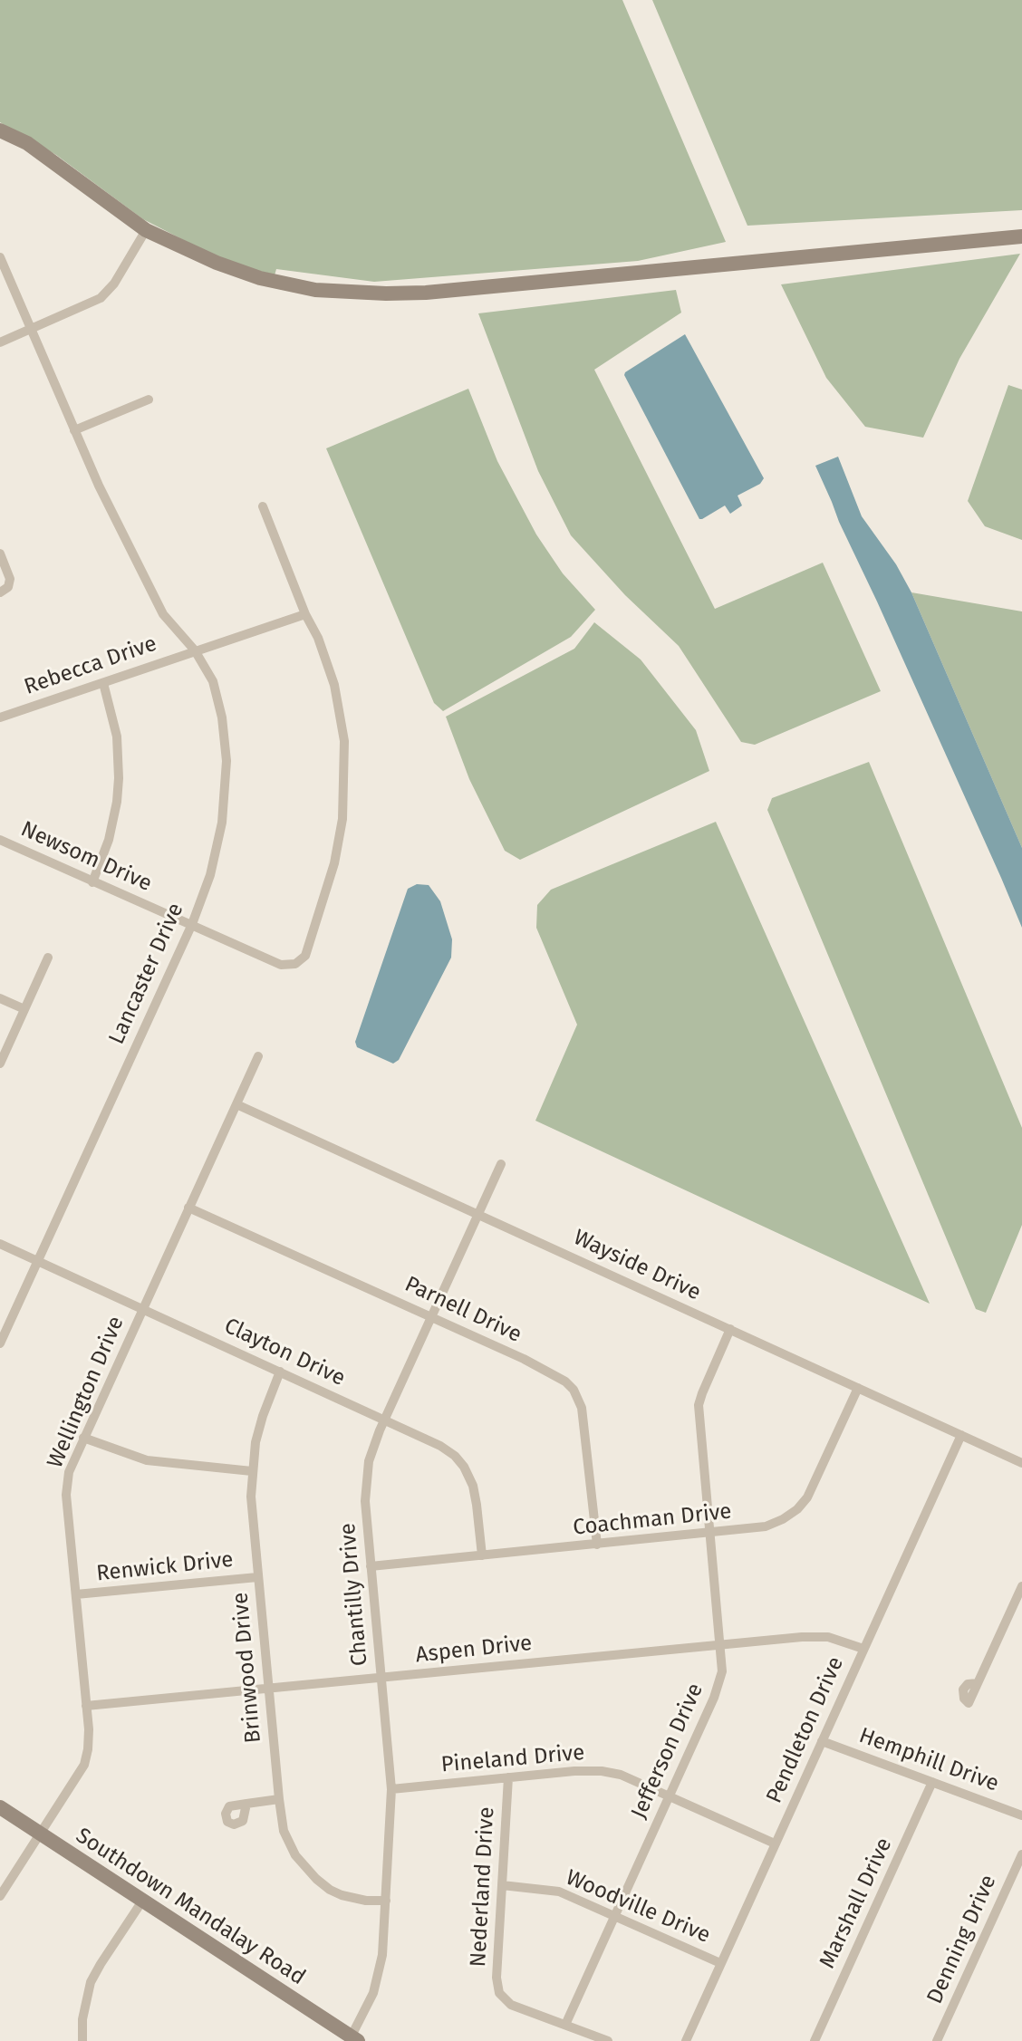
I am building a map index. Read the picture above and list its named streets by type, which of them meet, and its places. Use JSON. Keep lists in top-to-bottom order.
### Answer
{
  "streets": {
    "street": [
      "Rebecca Drive",
      "Newsom Drive",
      "Lancaster Drive",
      "Wayside Drive",
      "Parnell Drive",
      "Clayton Drive",
      "Wellington Drive",
      "Coachman Drive",
      "Renwick Drive",
      "Chantilly Drive",
      "Aspen Drive",
      "Brinwood Drive",
      "Pendleton Drive",
      "Jefferson Drive",
      "Pineland Drive",
      "Hemphill Drive",
      "Nederland Drive",
      "Marshall Drive",
      "Southdown Mandalay Road",
      "Woodville Drive",
      "Denning Drive"
    ]
  },
  "crossings": [
    ["Rebecca Drive", "Newsom Drive"],
    ["Rebecca Drive", "Lancaster Drive"],
    ["Newsom Drive", "Lancaster Drive"],
    ["Lancaster Drive", "Clayton Drive"],
    ["Wayside Drive", "Wellington Drive"],
    ["Wayside Drive", "Coachman Drive"],
    ["Wayside Drive", "Chantilly Drive"],
    ["Wayside Drive", "Pendleton Drive"],
    ["Wayside Drive", "Jefferson Drive"],
    ["Parnell Drive", "Wellington Drive"],
    ["Parnell Drive", "Coachman Drive"],
    ["Parnell Drive", "Chantilly Drive"],
    ["Clayton Drive", "Wellington Drive"],
    ["Clayton Drive", "Coachman Drive"],
    ["Clayton Drive", "Chantilly Drive"],
    ["Clayton Drive", "Brinwood Drive"],
    ["Wellington Drive", "Renwick Drive"],
    ["Wellington Drive", "Aspen Drive"],
    ["Wellington Drive", "Southdown Mandalay Road"],
    ["Coachman Drive", "Chantilly Drive"],
    ["Coachman Drive", "Jefferson Drive"],
    ["Renwick Drive", "Brinwood Drive"],
    ["Chantilly Drive", "Aspen Drive"],
    ["Chantilly Drive", "Brinwood Drive"],
    ["Chantilly Drive", "Pineland Drive"],
    ["Chantilly Drive", "Southdown Mandalay Road"],
    ["Aspen Drive", "Brinwood Drive"],
    ["Aspen Drive", "Pendleton Drive"],
    ["Aspen Drive", "Jefferson Drive"],
    ["Pendleton Drive", "Pineland Drive"],
    ["Pendleton Drive", "Hemphill Drive"],
    ["Pendleton Drive", "Woodville Drive"],
    ["Jefferson Drive", "Pineland Drive"],
    ["Jefferson Drive", "Nederland Drive"],
    ["Jefferson Drive", "Woodville Drive"],
    ["Pineland Drive", "Nederland Drive"],
    ["Hemphill Drive", "Marshall Drive"],
    ["Nederland Drive", "Woodville Drive"]
  ]
}
